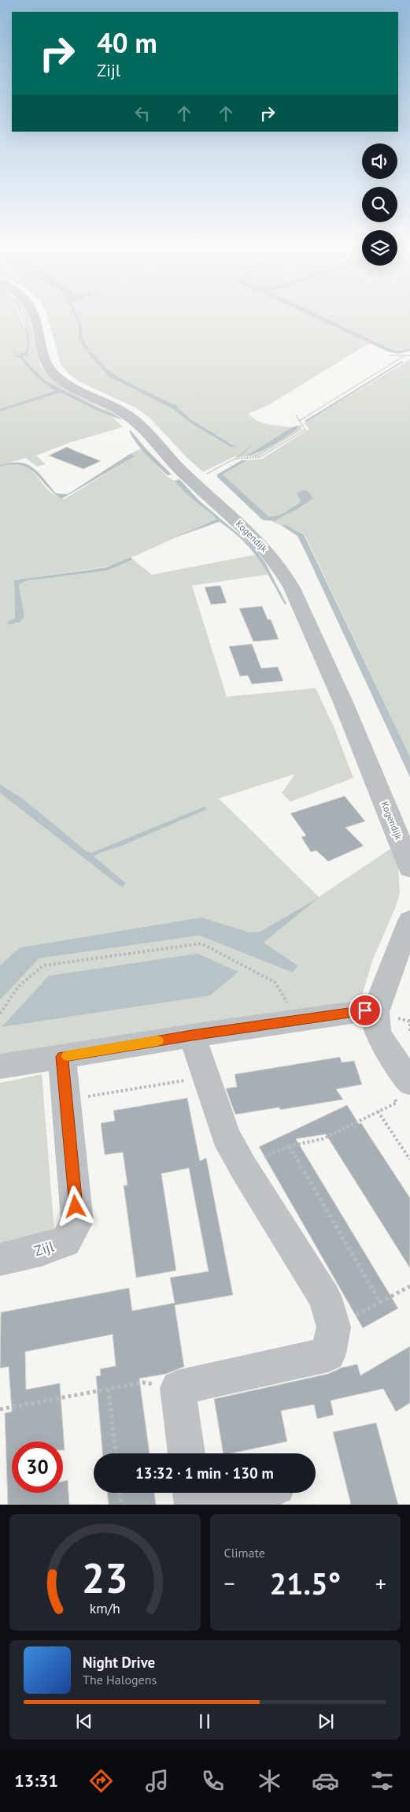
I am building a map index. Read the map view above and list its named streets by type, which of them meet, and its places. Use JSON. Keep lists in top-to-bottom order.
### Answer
{
  "streets": {
    "street": ["Kogendijk", "Zijl"]
  },
  "page": {
    "turn": ["40 m", "Zijl"],
    "limit": "30",
    "trip": "13:32 · 1 min · 130 m",
    "tile": "Climate",
    "heat": ["−", "21.5°", "+"],
    "song": ["Night Drive", "The Halogens"],
    "tabs": "13:31",
    "gauge": ["23", "km/h"]
  }
}
